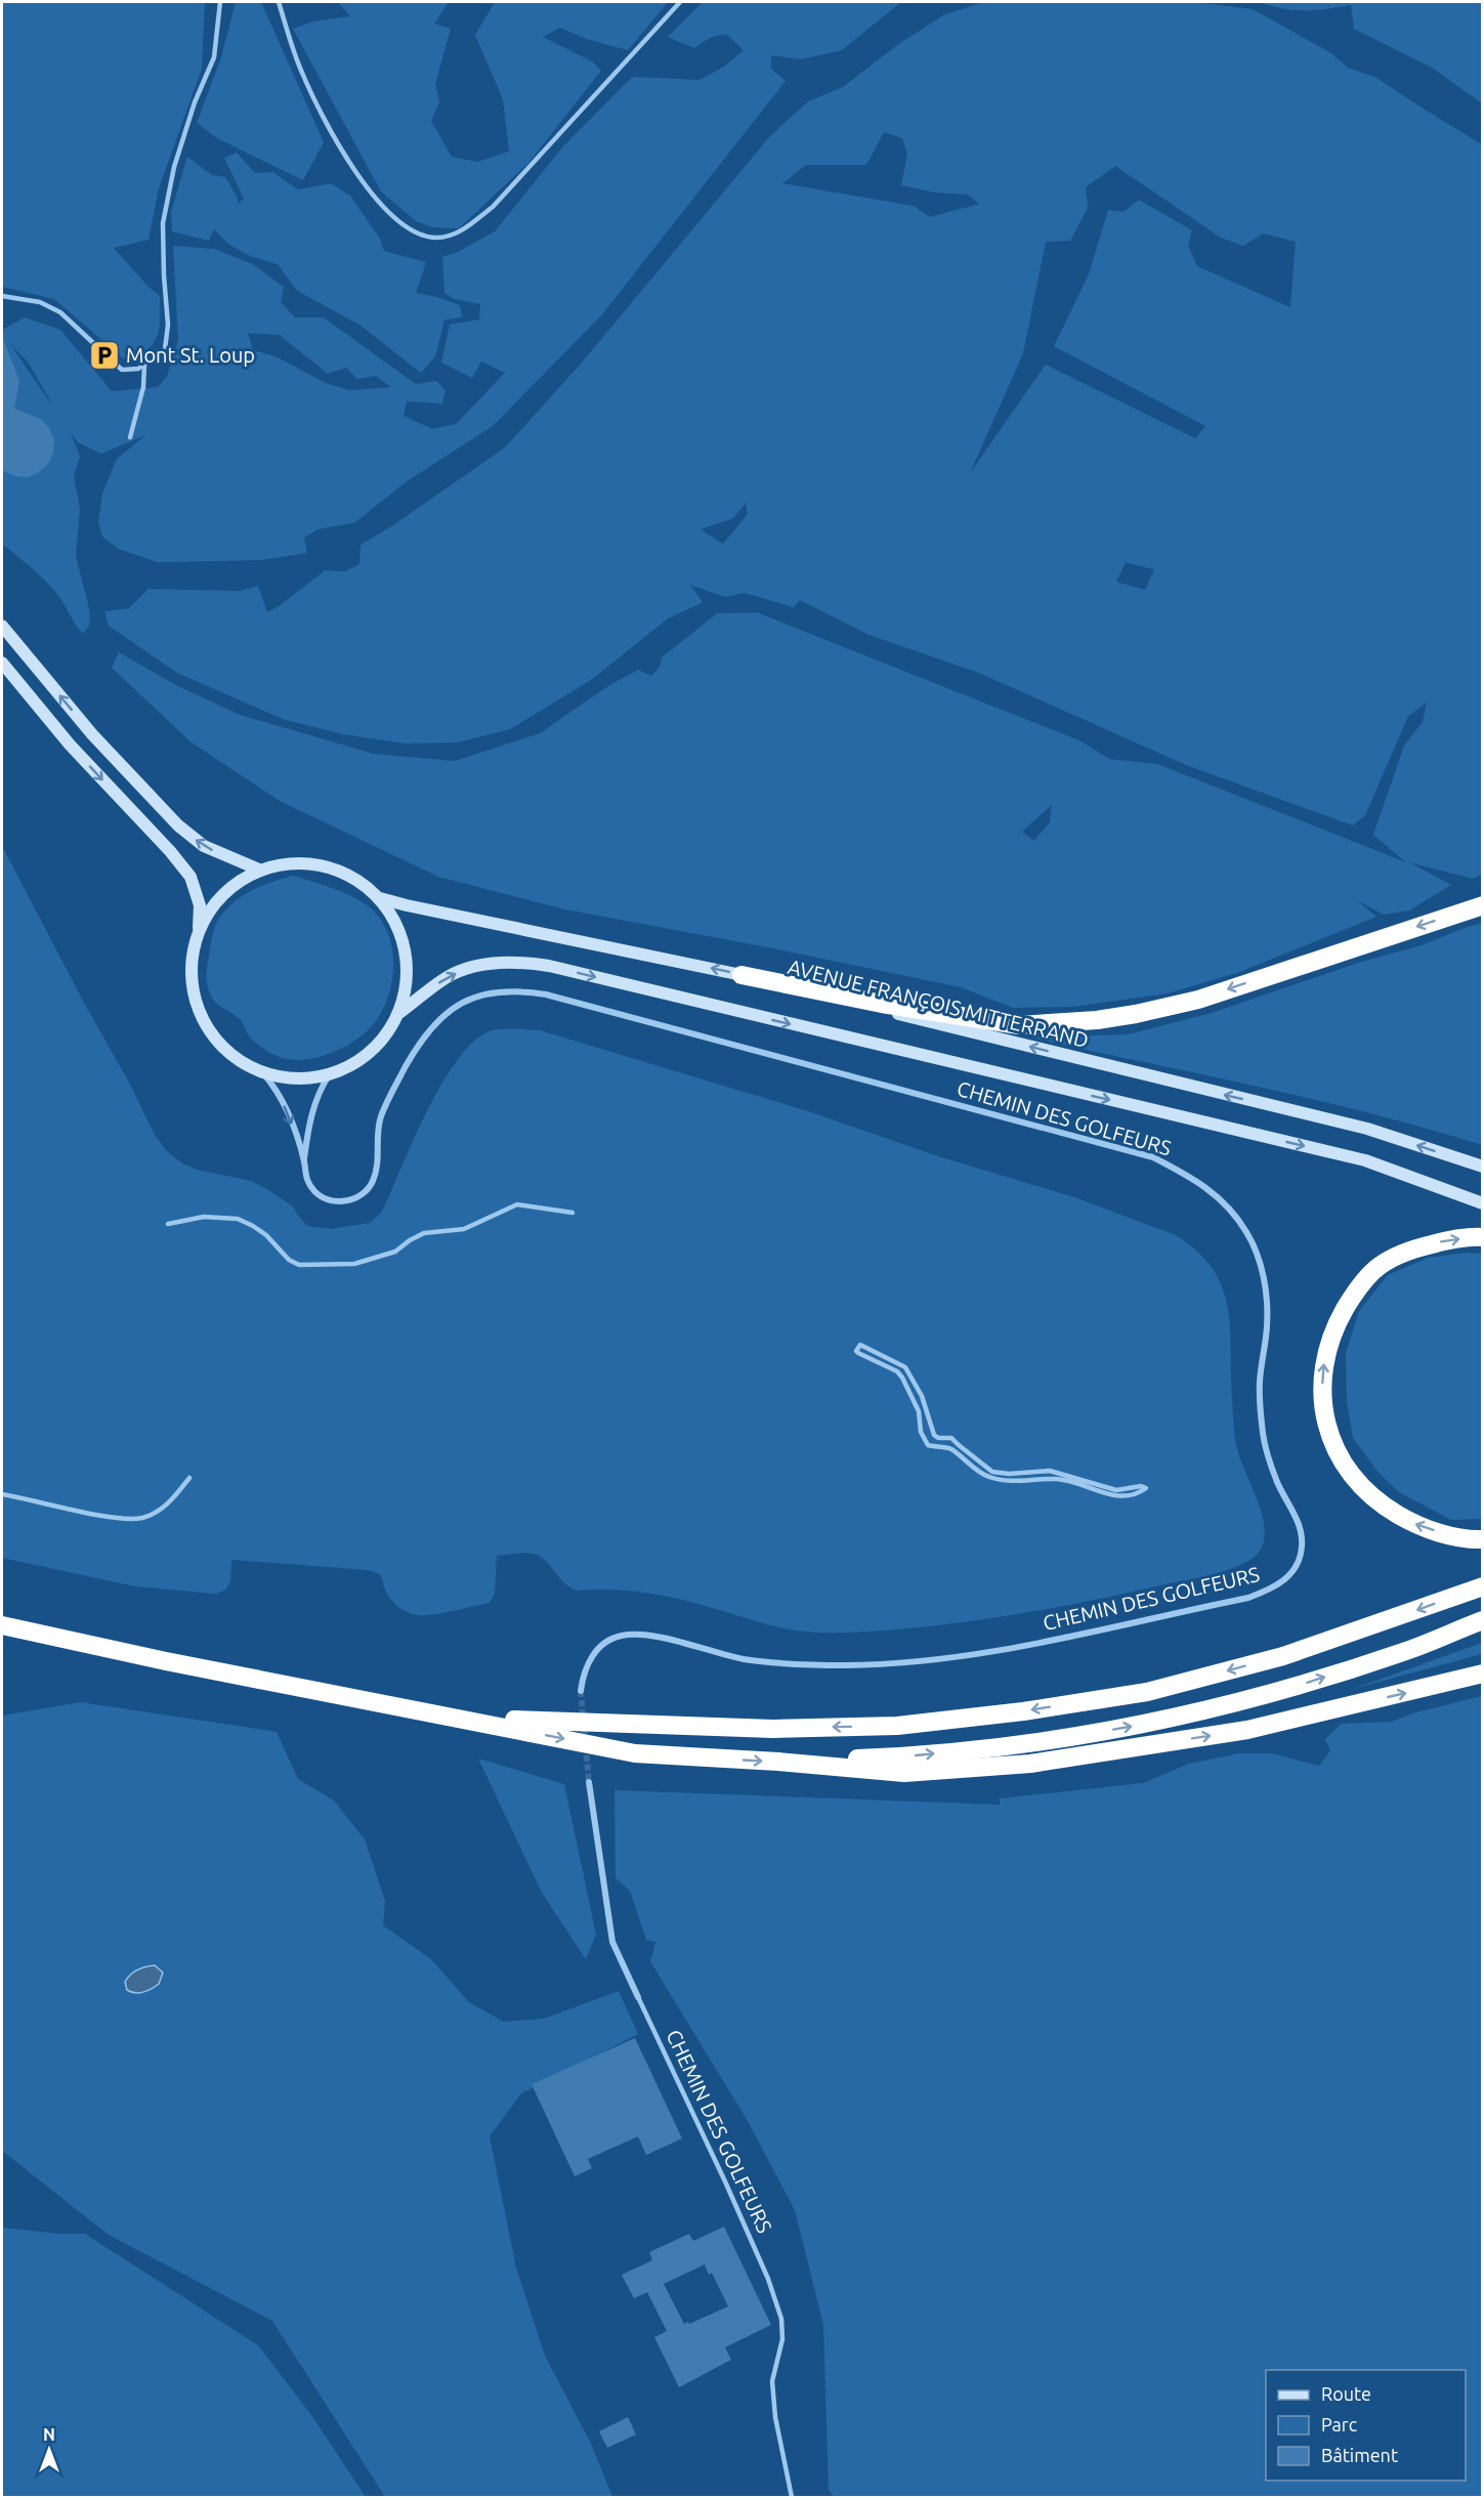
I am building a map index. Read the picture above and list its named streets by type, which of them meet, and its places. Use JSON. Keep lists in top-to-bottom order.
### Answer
{
  "streets": {
    "main road": ["AVENUE FRANÇOIS MITTERRAND"],
    "street": ["CHEMIN DES GOLFEURS"]
  },
  "crossings": [
    ["AVENUE FRANÇOIS MITTERRAND", "CHEMIN DES GOLFEURS"]
  ],
  "places": {
    "parking": ["Mont St. Loup"]
  },
  "legend": ["Route", "Parc", "Bâtiment"],
  "north": "top"
}
